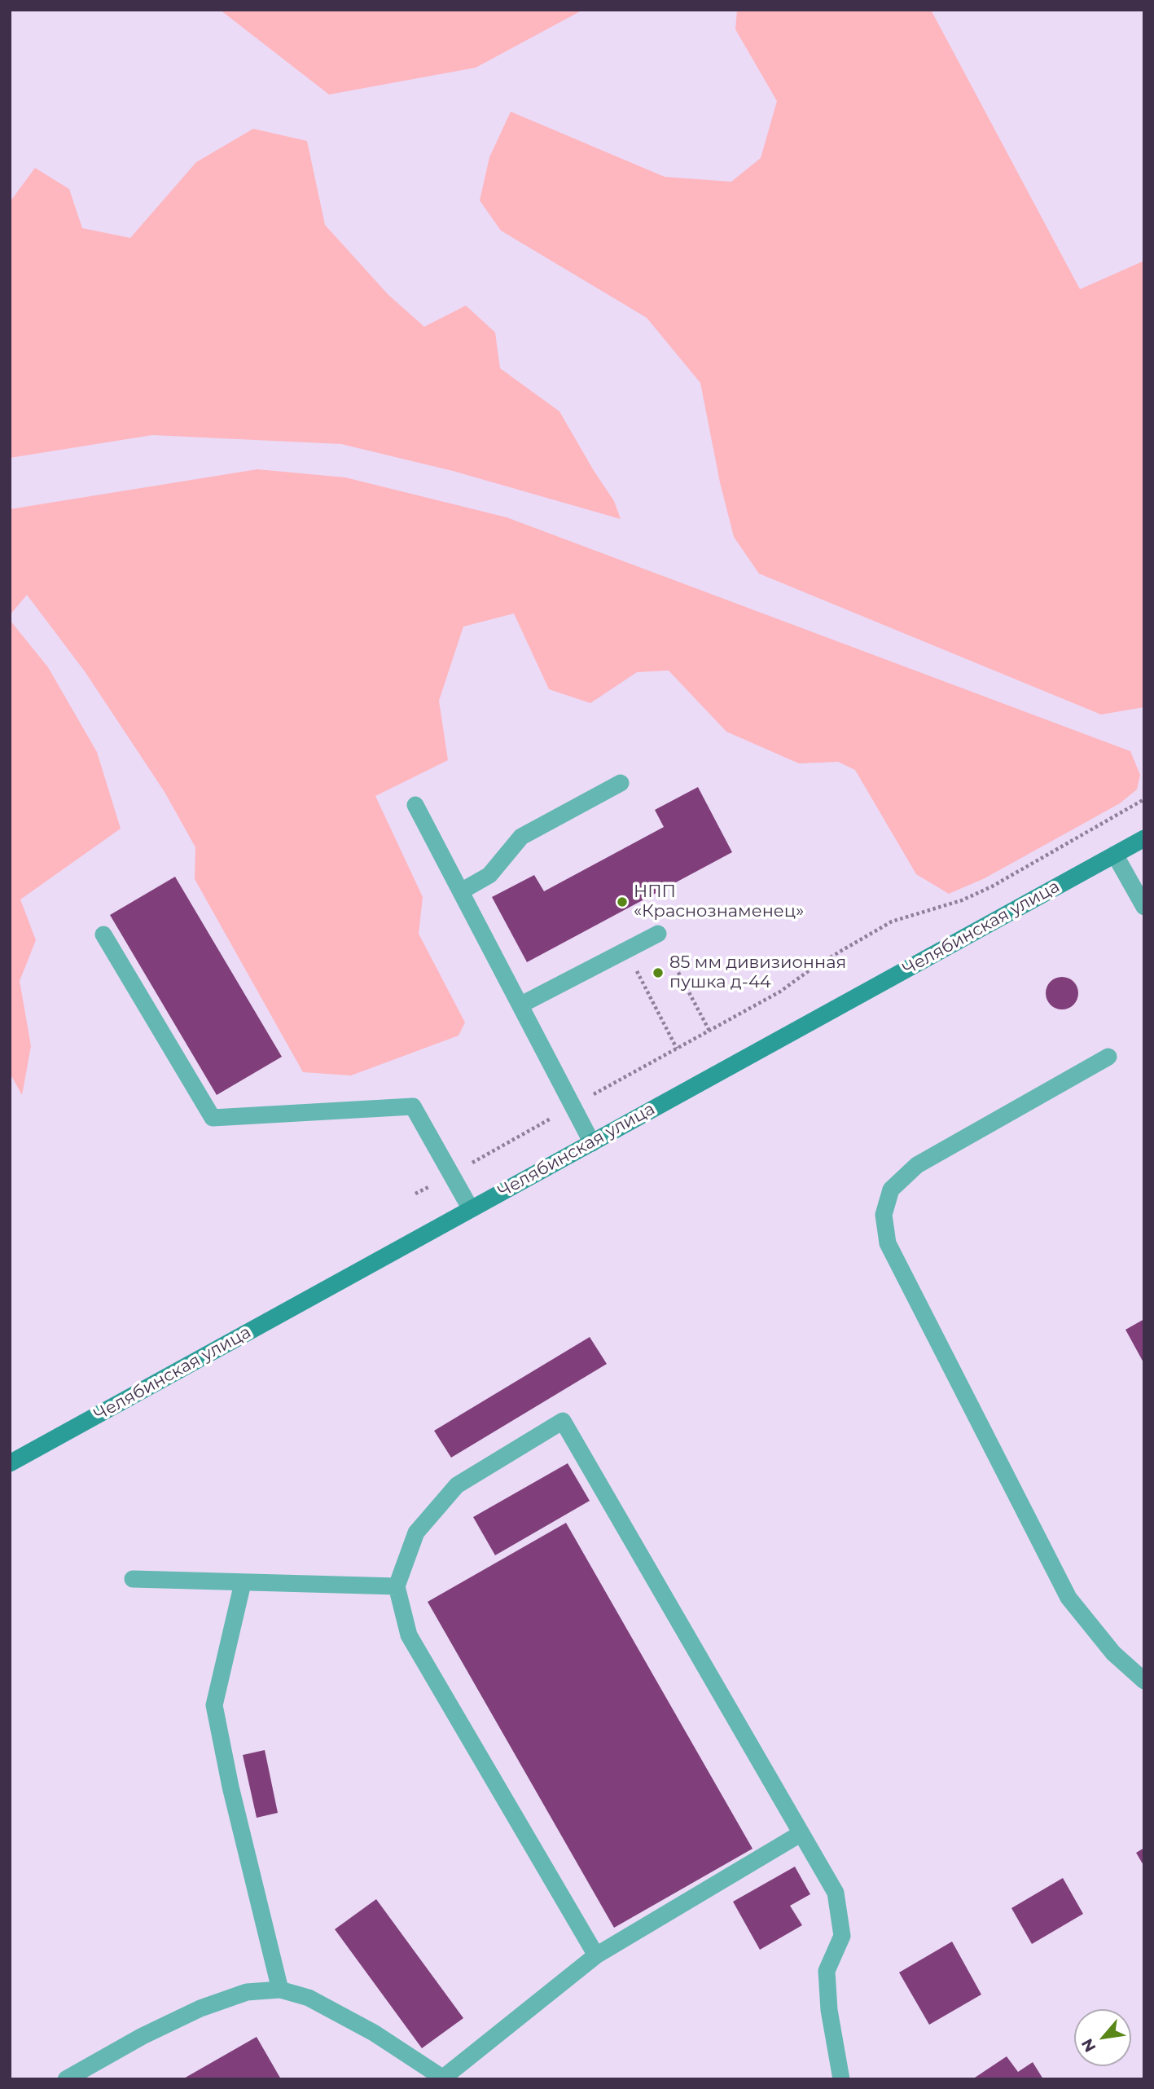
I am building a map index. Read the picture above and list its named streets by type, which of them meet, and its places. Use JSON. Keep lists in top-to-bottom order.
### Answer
{
  "streets": {
    "street": ["Челябинская улица"]
  },
  "places": ["НПП «Краснознаменец»", "85 мм дивизионная пушка д-44"],
  "north": "bottom left"
}
